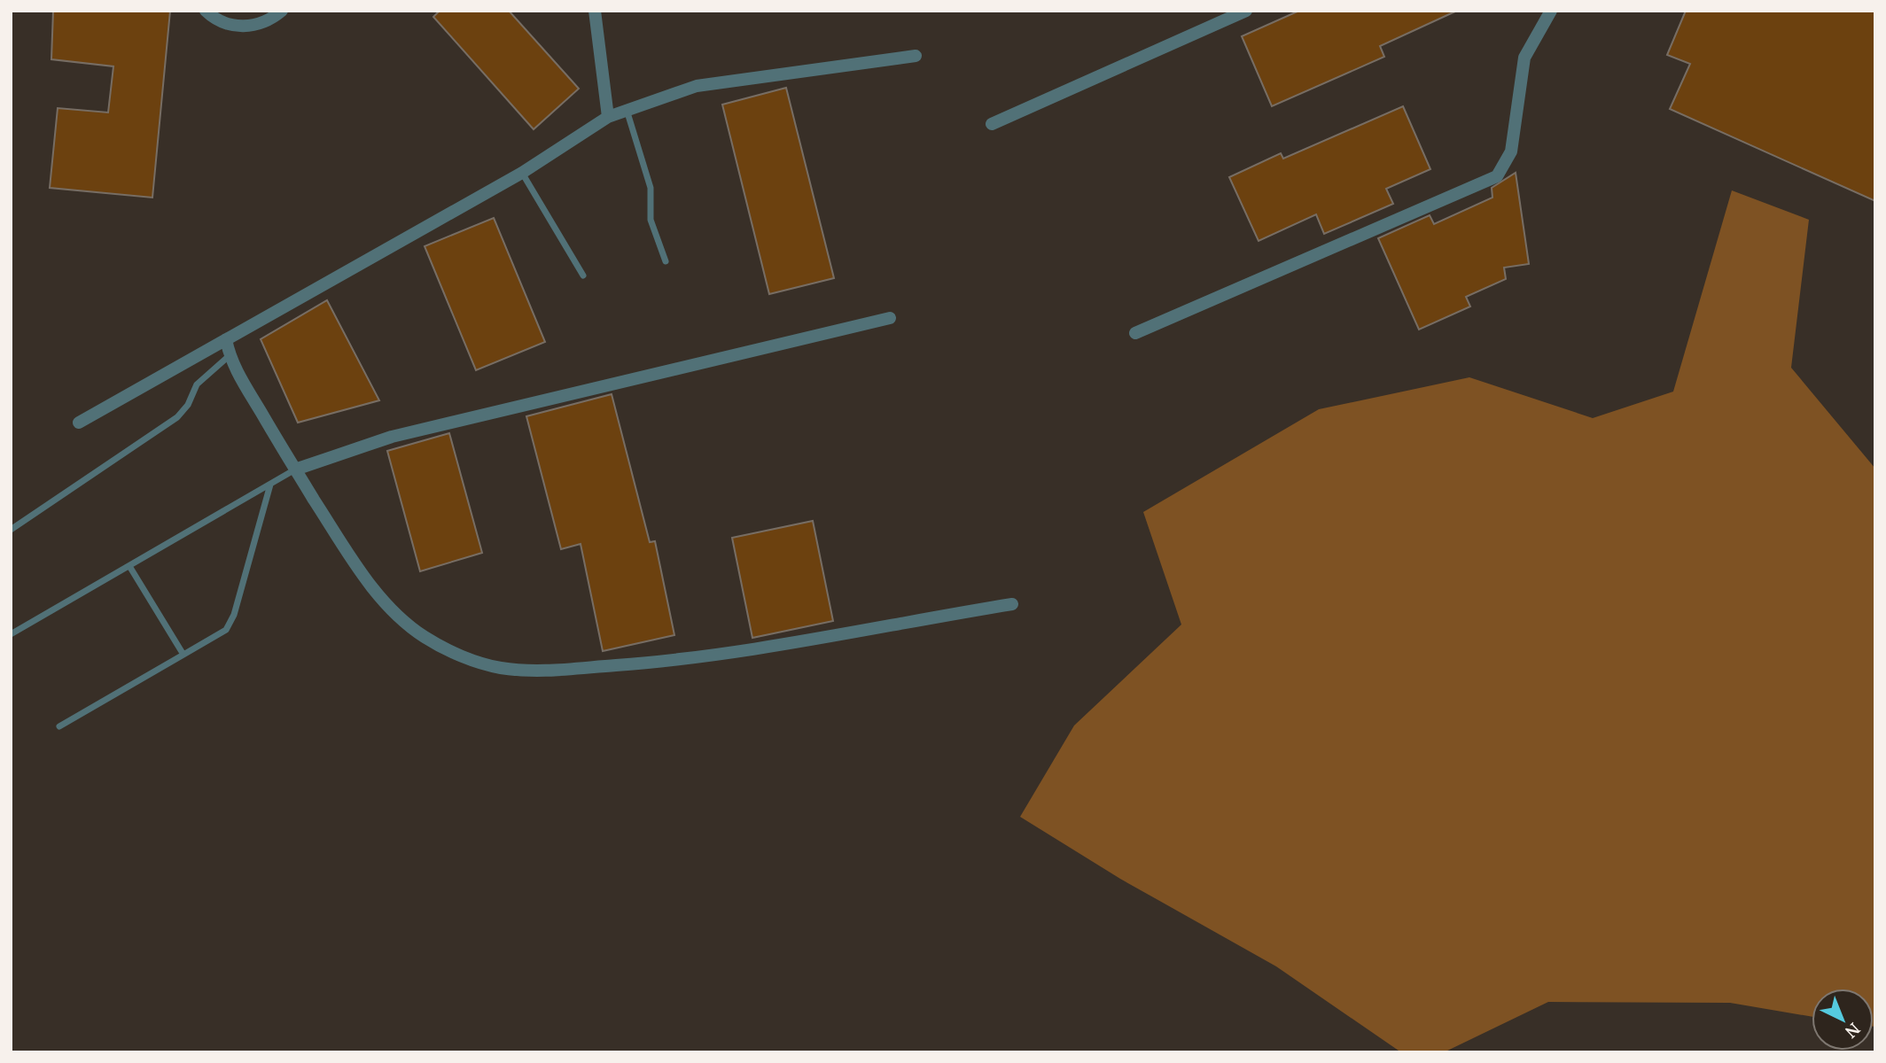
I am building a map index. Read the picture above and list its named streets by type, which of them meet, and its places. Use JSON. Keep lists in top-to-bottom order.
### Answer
{
  "north": "bottom right"
}
